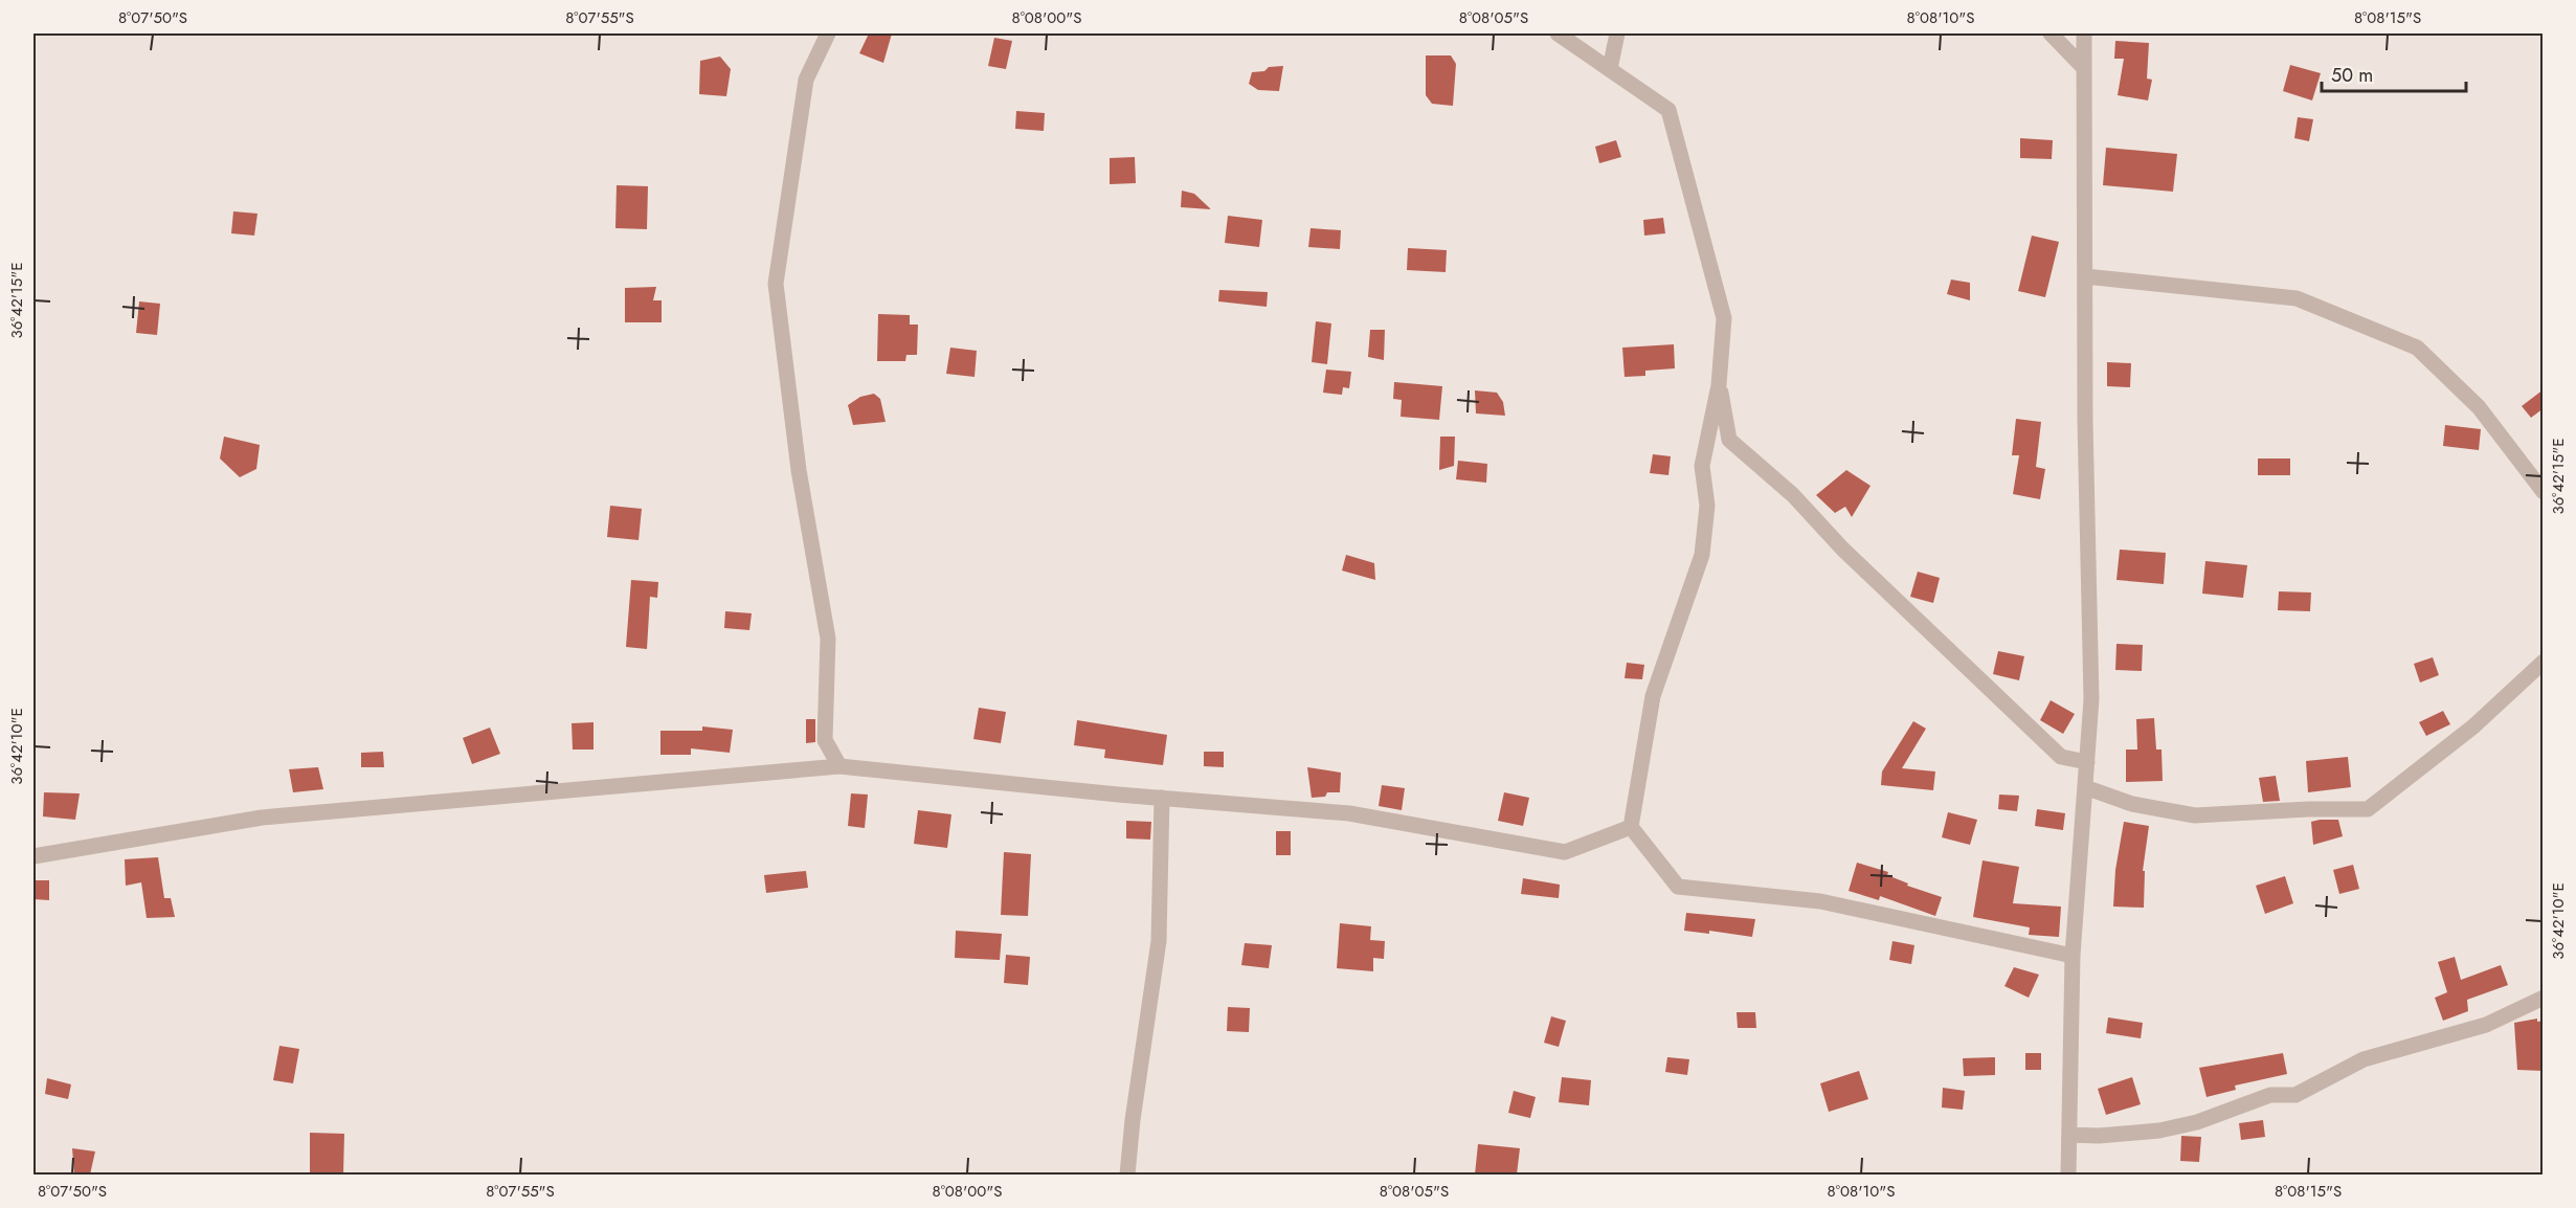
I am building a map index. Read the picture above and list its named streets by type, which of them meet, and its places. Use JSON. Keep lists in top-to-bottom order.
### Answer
{
  "scale_bar": "50 m",
  "coordinates": [
    "8°07'50\"S",
    "8°07'55\"S",
    "8°08'00\"S",
    "8°08'05\"S",
    "8°08'10\"S",
    "8°08'15\"S",
    "36°42'15\"E",
    "36°42'10\"E"
  ]
}
